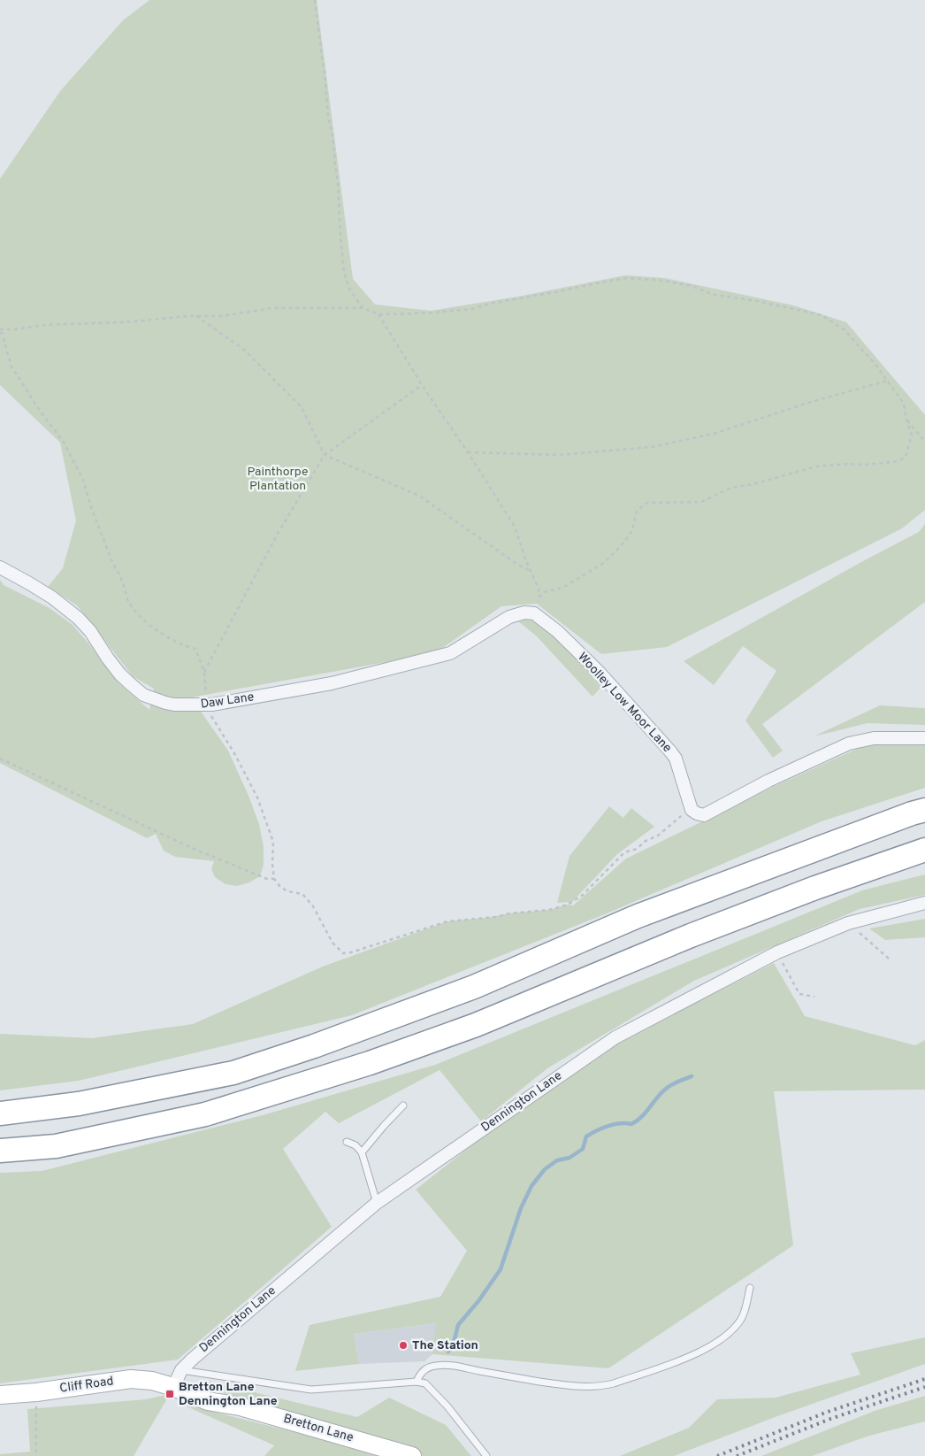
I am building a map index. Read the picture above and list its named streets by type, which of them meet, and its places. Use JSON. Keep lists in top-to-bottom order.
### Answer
{
  "streets": {
    "street": [
      "Daw Lane",
      "Woolley Low Moor Lane",
      "Dennington Lane",
      "Cliff Road",
      "Bretton Lane"
    ]
  },
  "crossings": [
    ["Daw Lane", "Woolley Low Moor Lane"],
    ["Dennington Lane", "Cliff Road"],
    ["Dennington Lane", "Bretton Lane"],
    ["Cliff Road", "Bretton Lane"]
  ],
  "parks": ["Painthorpe Plantation"],
  "places": {
    "other": ["The Station"],
    "transit": ["Bretton Lane Dennington Lane"]
  }
}
